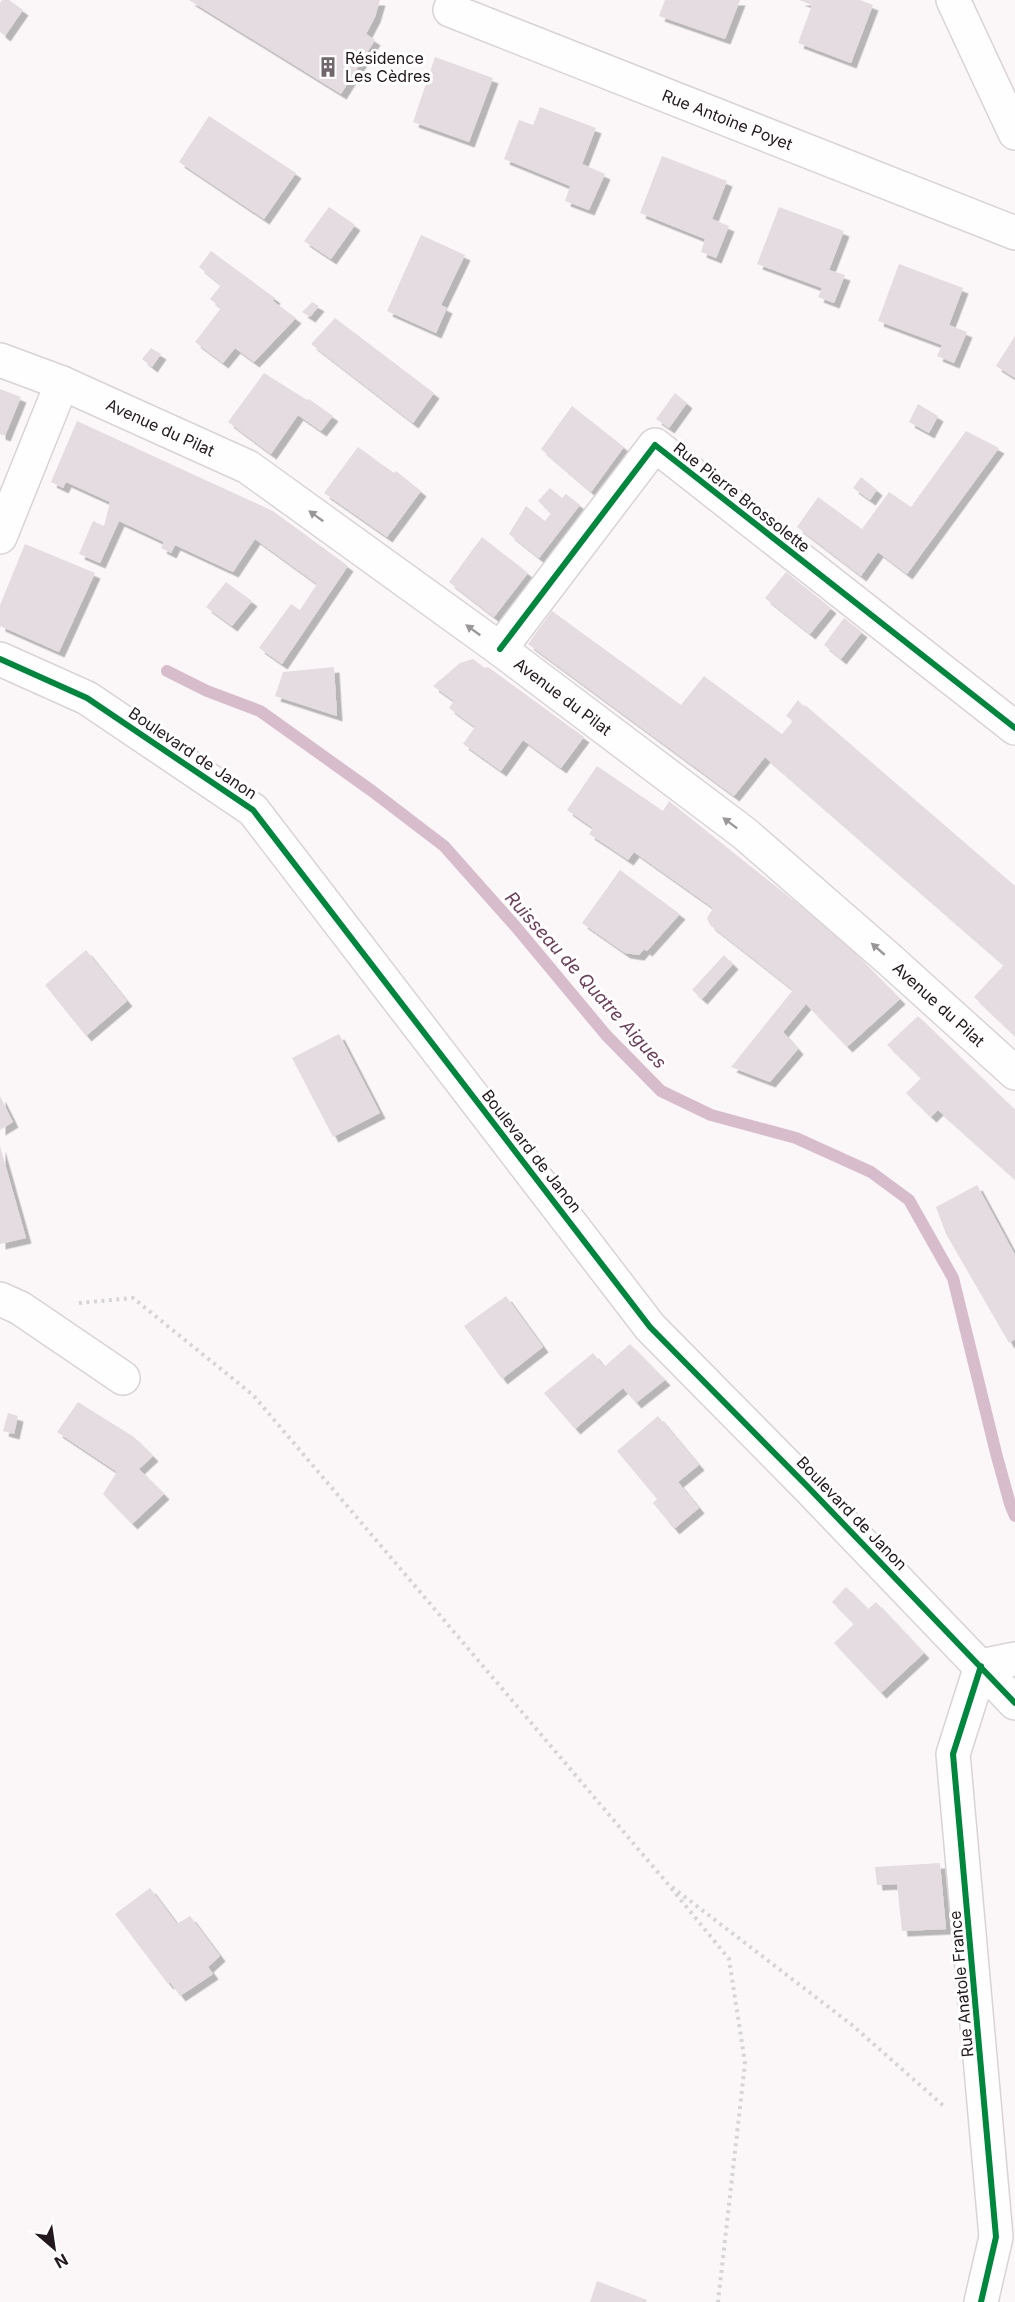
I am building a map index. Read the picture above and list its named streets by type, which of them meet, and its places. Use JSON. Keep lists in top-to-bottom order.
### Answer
{
  "streets": {
    "street": [
      "Rue Antoine Poyet",
      "Avenue du Pilat",
      "Rue Pierre Brossolette",
      "Boulevard de Janon",
      "Rue Anatole France"
    ]
  },
  "crossings": [
    ["Avenue du Pilat", "Rue Pierre Brossolette"],
    ["Boulevard de Janon", "Rue Anatole France"]
  ],
  "one_way": ["Avenue du Pilat"],
  "water": ["Ruisseau de Quatre Aigues"],
  "places": {
    "building": ["Résidence Les Cèdres"]
  },
  "north": "bottom right"
}
